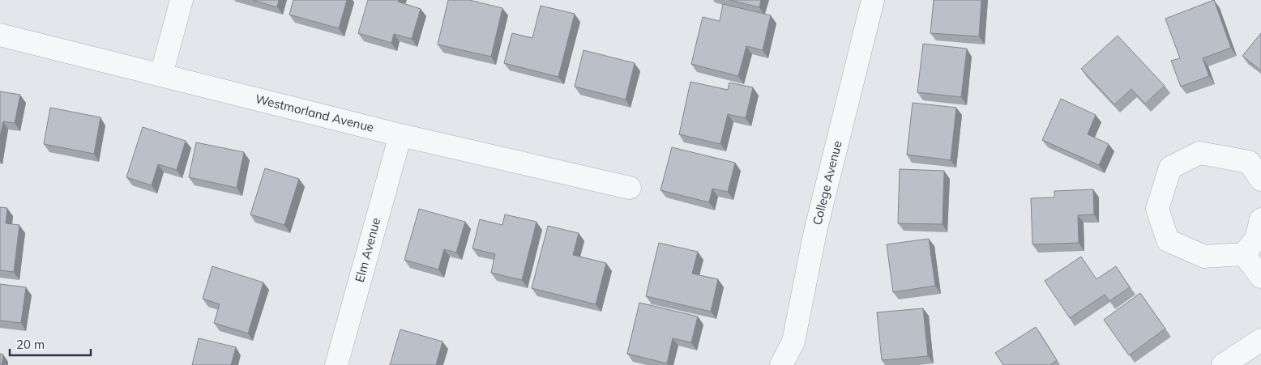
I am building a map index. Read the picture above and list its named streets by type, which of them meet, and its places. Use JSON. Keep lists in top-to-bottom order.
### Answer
{
  "streets": {
    "street": ["Westmorland Avenue", "College Avenue", "Elm Avenue"]
  },
  "crossings": [
    ["Westmorland Avenue", "Elm Avenue"]
  ],
  "scale_bar": "20 m"
}
